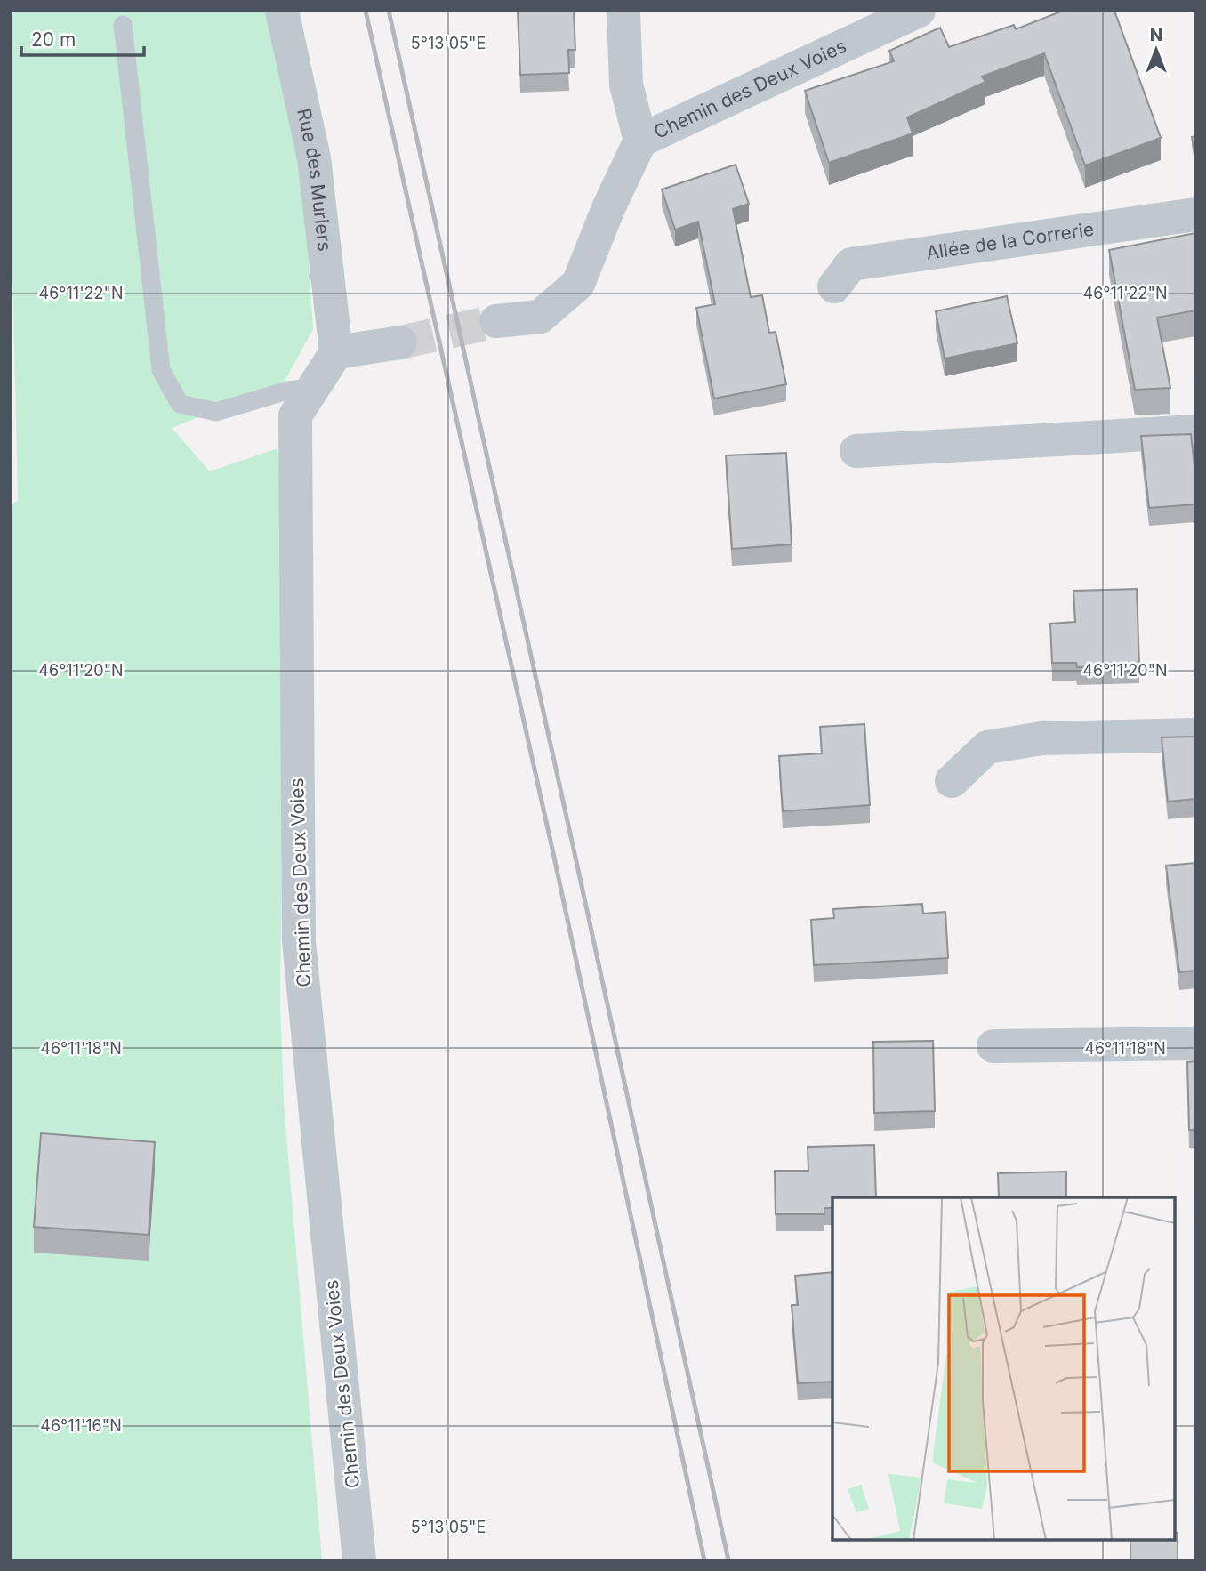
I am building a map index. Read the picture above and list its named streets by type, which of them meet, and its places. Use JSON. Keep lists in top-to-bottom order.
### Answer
{
  "streets": {
    "street": ["Chemin des Deux Voies", "Rue des Muriers", "Allée de la Correrie"]
  },
  "crossings": [
    ["Chemin des Deux Voies", "Rue des Muriers"]
  ],
  "scale_bar": "20 m",
  "north": "top",
  "coordinates": [
    "5°13'05\"E",
    "46°11'22\"N",
    "46°11'20\"N",
    "46°11'18\"N",
    "46°11'16\"N"
  ]
}
